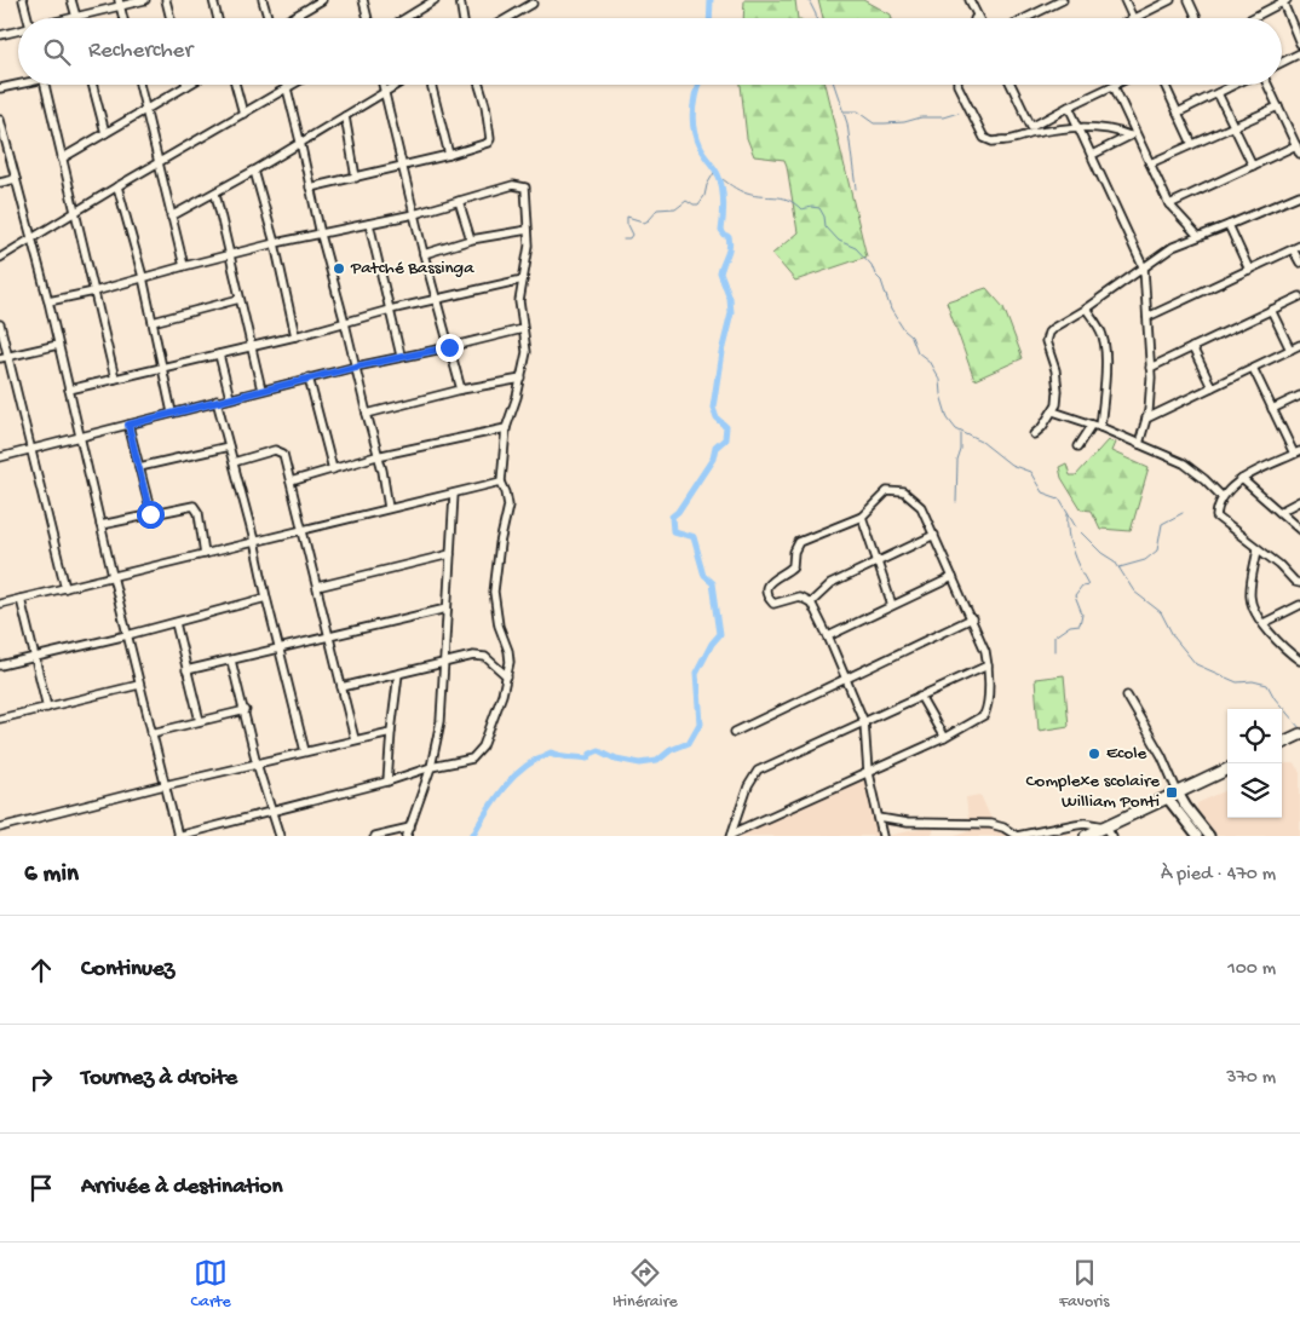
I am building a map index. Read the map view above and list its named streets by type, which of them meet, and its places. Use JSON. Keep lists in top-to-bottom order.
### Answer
{
  "places": {
    "other": ["Patché Bassinga", "Ecole"],
    "transit": ["Complexe scolaire William Ponti"]
  },
  "page": {
    "search": "Rechercher",
    "heading": ["6 min", "À pied · 470 m"],
    "list": [
      ["Continuez", "100 m"],
      ["Tournez à droite", "370 m"],
      "Arrivée à destination"
    ],
    "nav": ["Carte", "Itinéraire", "Favoris"]
  }
}
